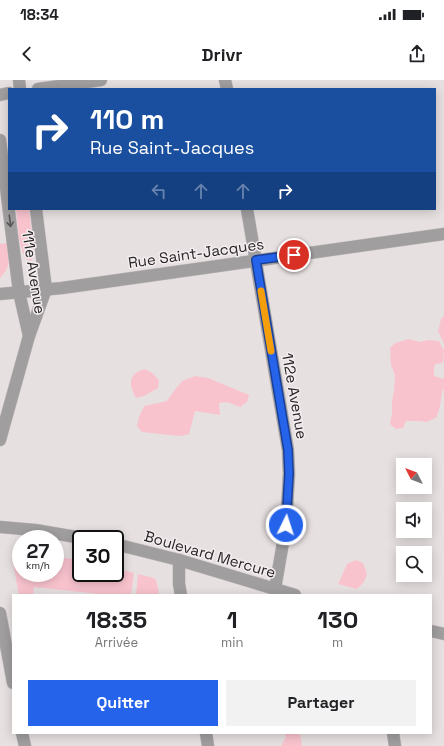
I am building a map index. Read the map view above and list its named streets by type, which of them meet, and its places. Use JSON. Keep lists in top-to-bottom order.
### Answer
{
  "streets": {
    "street": [
      "Rue Saint-Jacques",
      "111e Avenue",
      "112e Avenue",
      "Boulevard Mercure"
    ]
  },
  "crossings": [
    ["Rue Saint-Jacques", "111e Avenue"],
    ["Rue Saint-Jacques", "112e Avenue"],
    ["112e Avenue", "Boulevard Mercure"]
  ],
  "north": "top left",
  "page": {
    "status": "18:34",
    "header": "Drivr",
    "turn": ["110 m", "Rue Saint-Jacques"],
    "speed": "27 km/h",
    "limit": "30",
    "eta": [
      "18:35",
      "Arrivée",
      "1",
      "min",
      "130",
      "m"
    ],
    "buttons": ["Quitter", "Partager"]
  }
}
